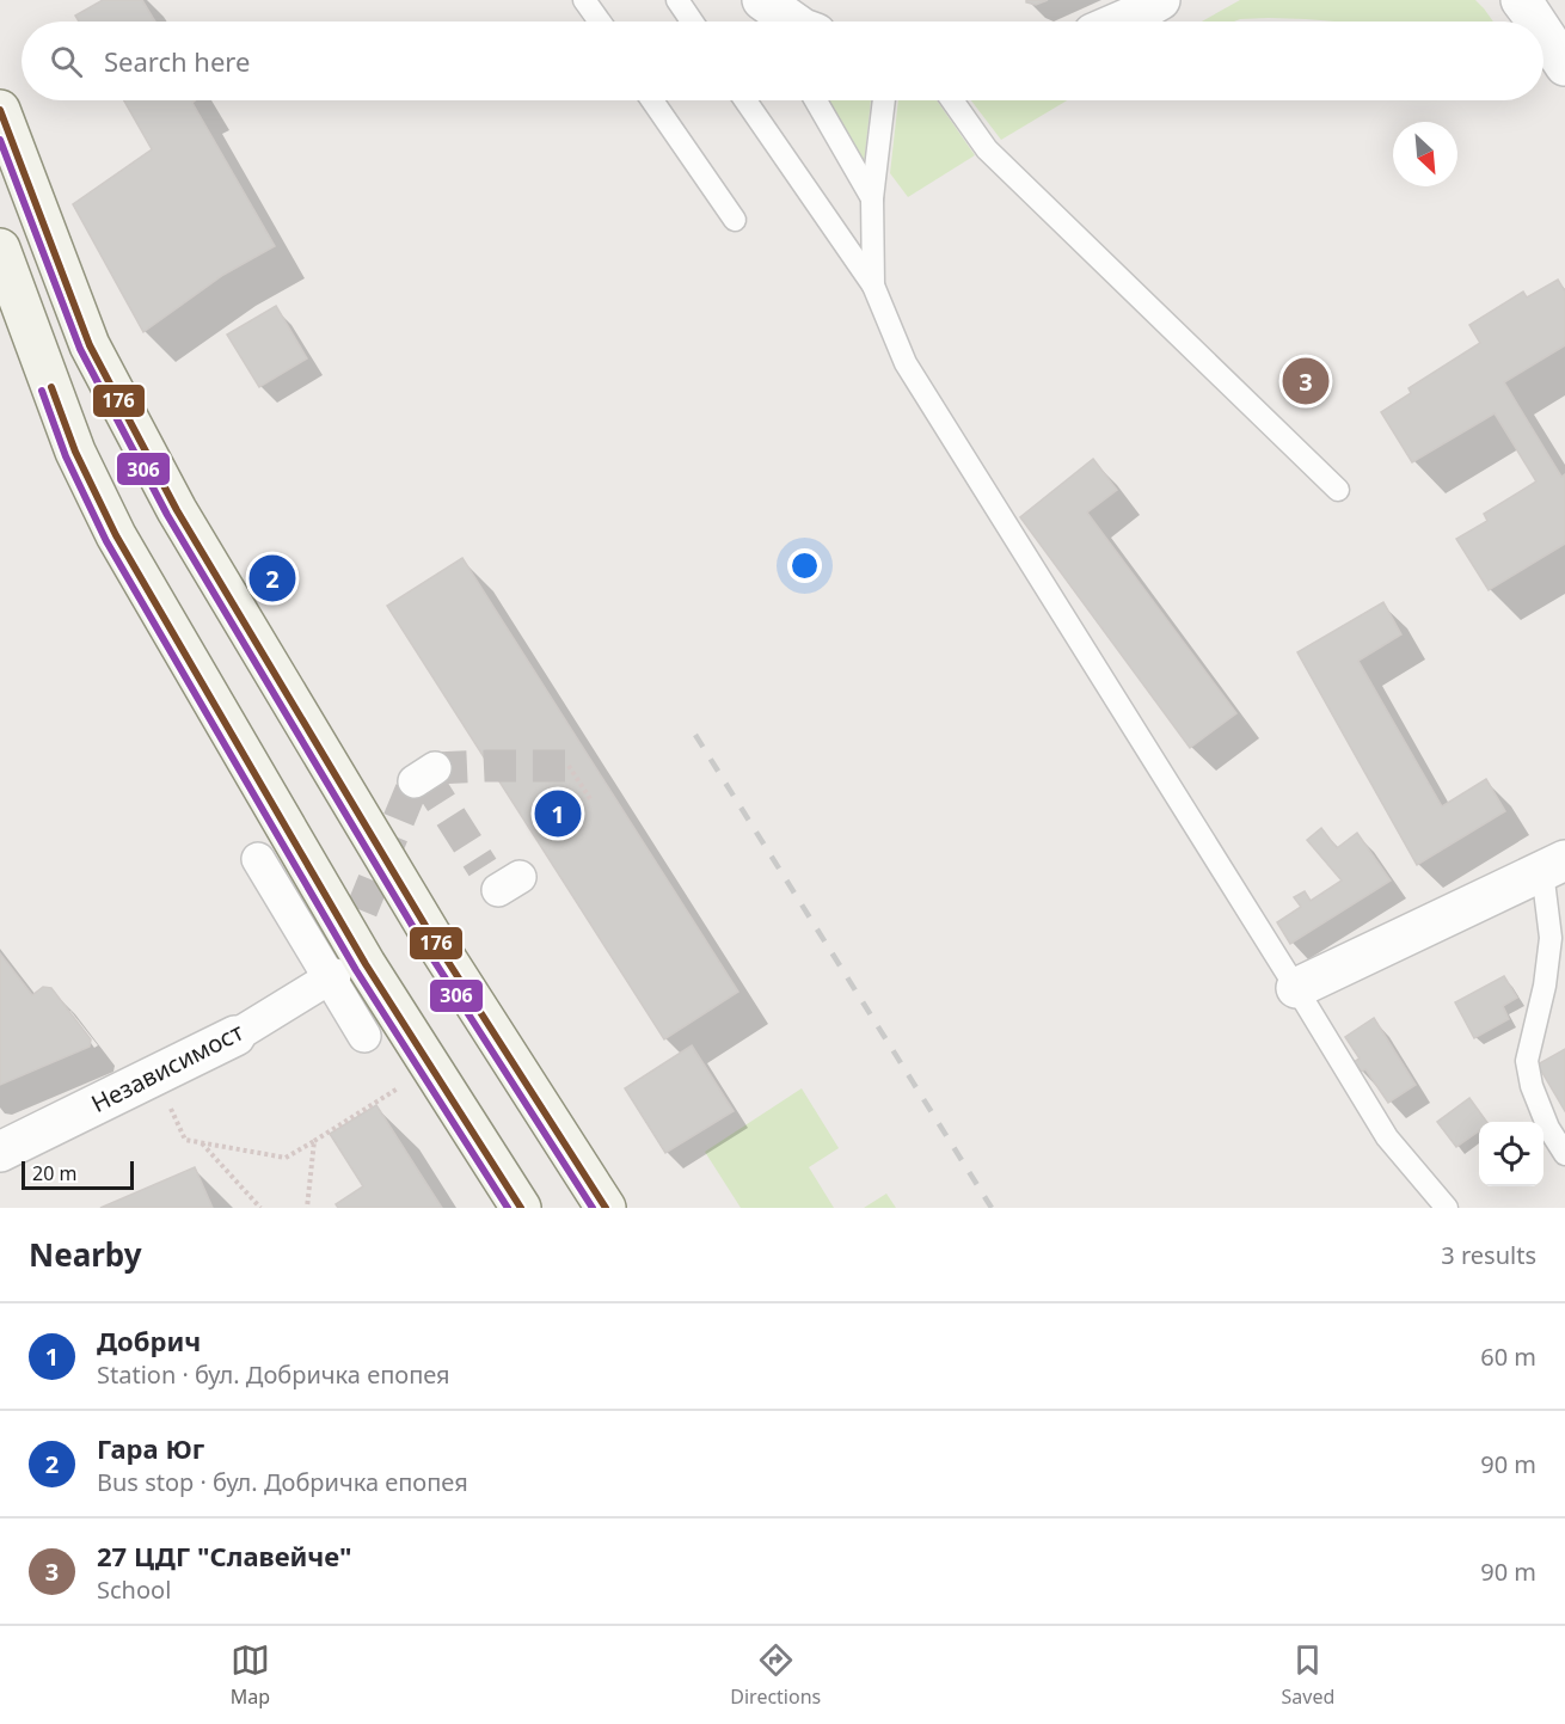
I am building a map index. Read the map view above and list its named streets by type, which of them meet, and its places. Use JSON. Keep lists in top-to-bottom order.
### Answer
{
  "streets": {
    "street": ["Независимост"]
  },
  "lines": ["transit line 176", "transit line 306"],
  "scale_bar": "20 m",
  "north": "bottom right",
  "page": {
    "search": "Search here",
    "pins": ["3", "2", "1"],
    "scale": "20 m",
    "heading": ["Nearby", "3 results"],
    "list": [
      {
        "mark": "1",
        "name": "Добрич",
        "note": "Station · бул. Добричка епопея",
        "value": "60 m"
      },
      {
        "mark": "2",
        "name": "Гара Юг",
        "note": "Bus stop · бул. Добричка епопея",
        "value": "90 m"
      },
      {
        "mark": "3",
        "name": "27 ЦДГ \"Славейче\"",
        "note": "School",
        "value": "90 m"
      }
    ],
    "nav": ["Map", "Directions", "Saved"]
  }
}
